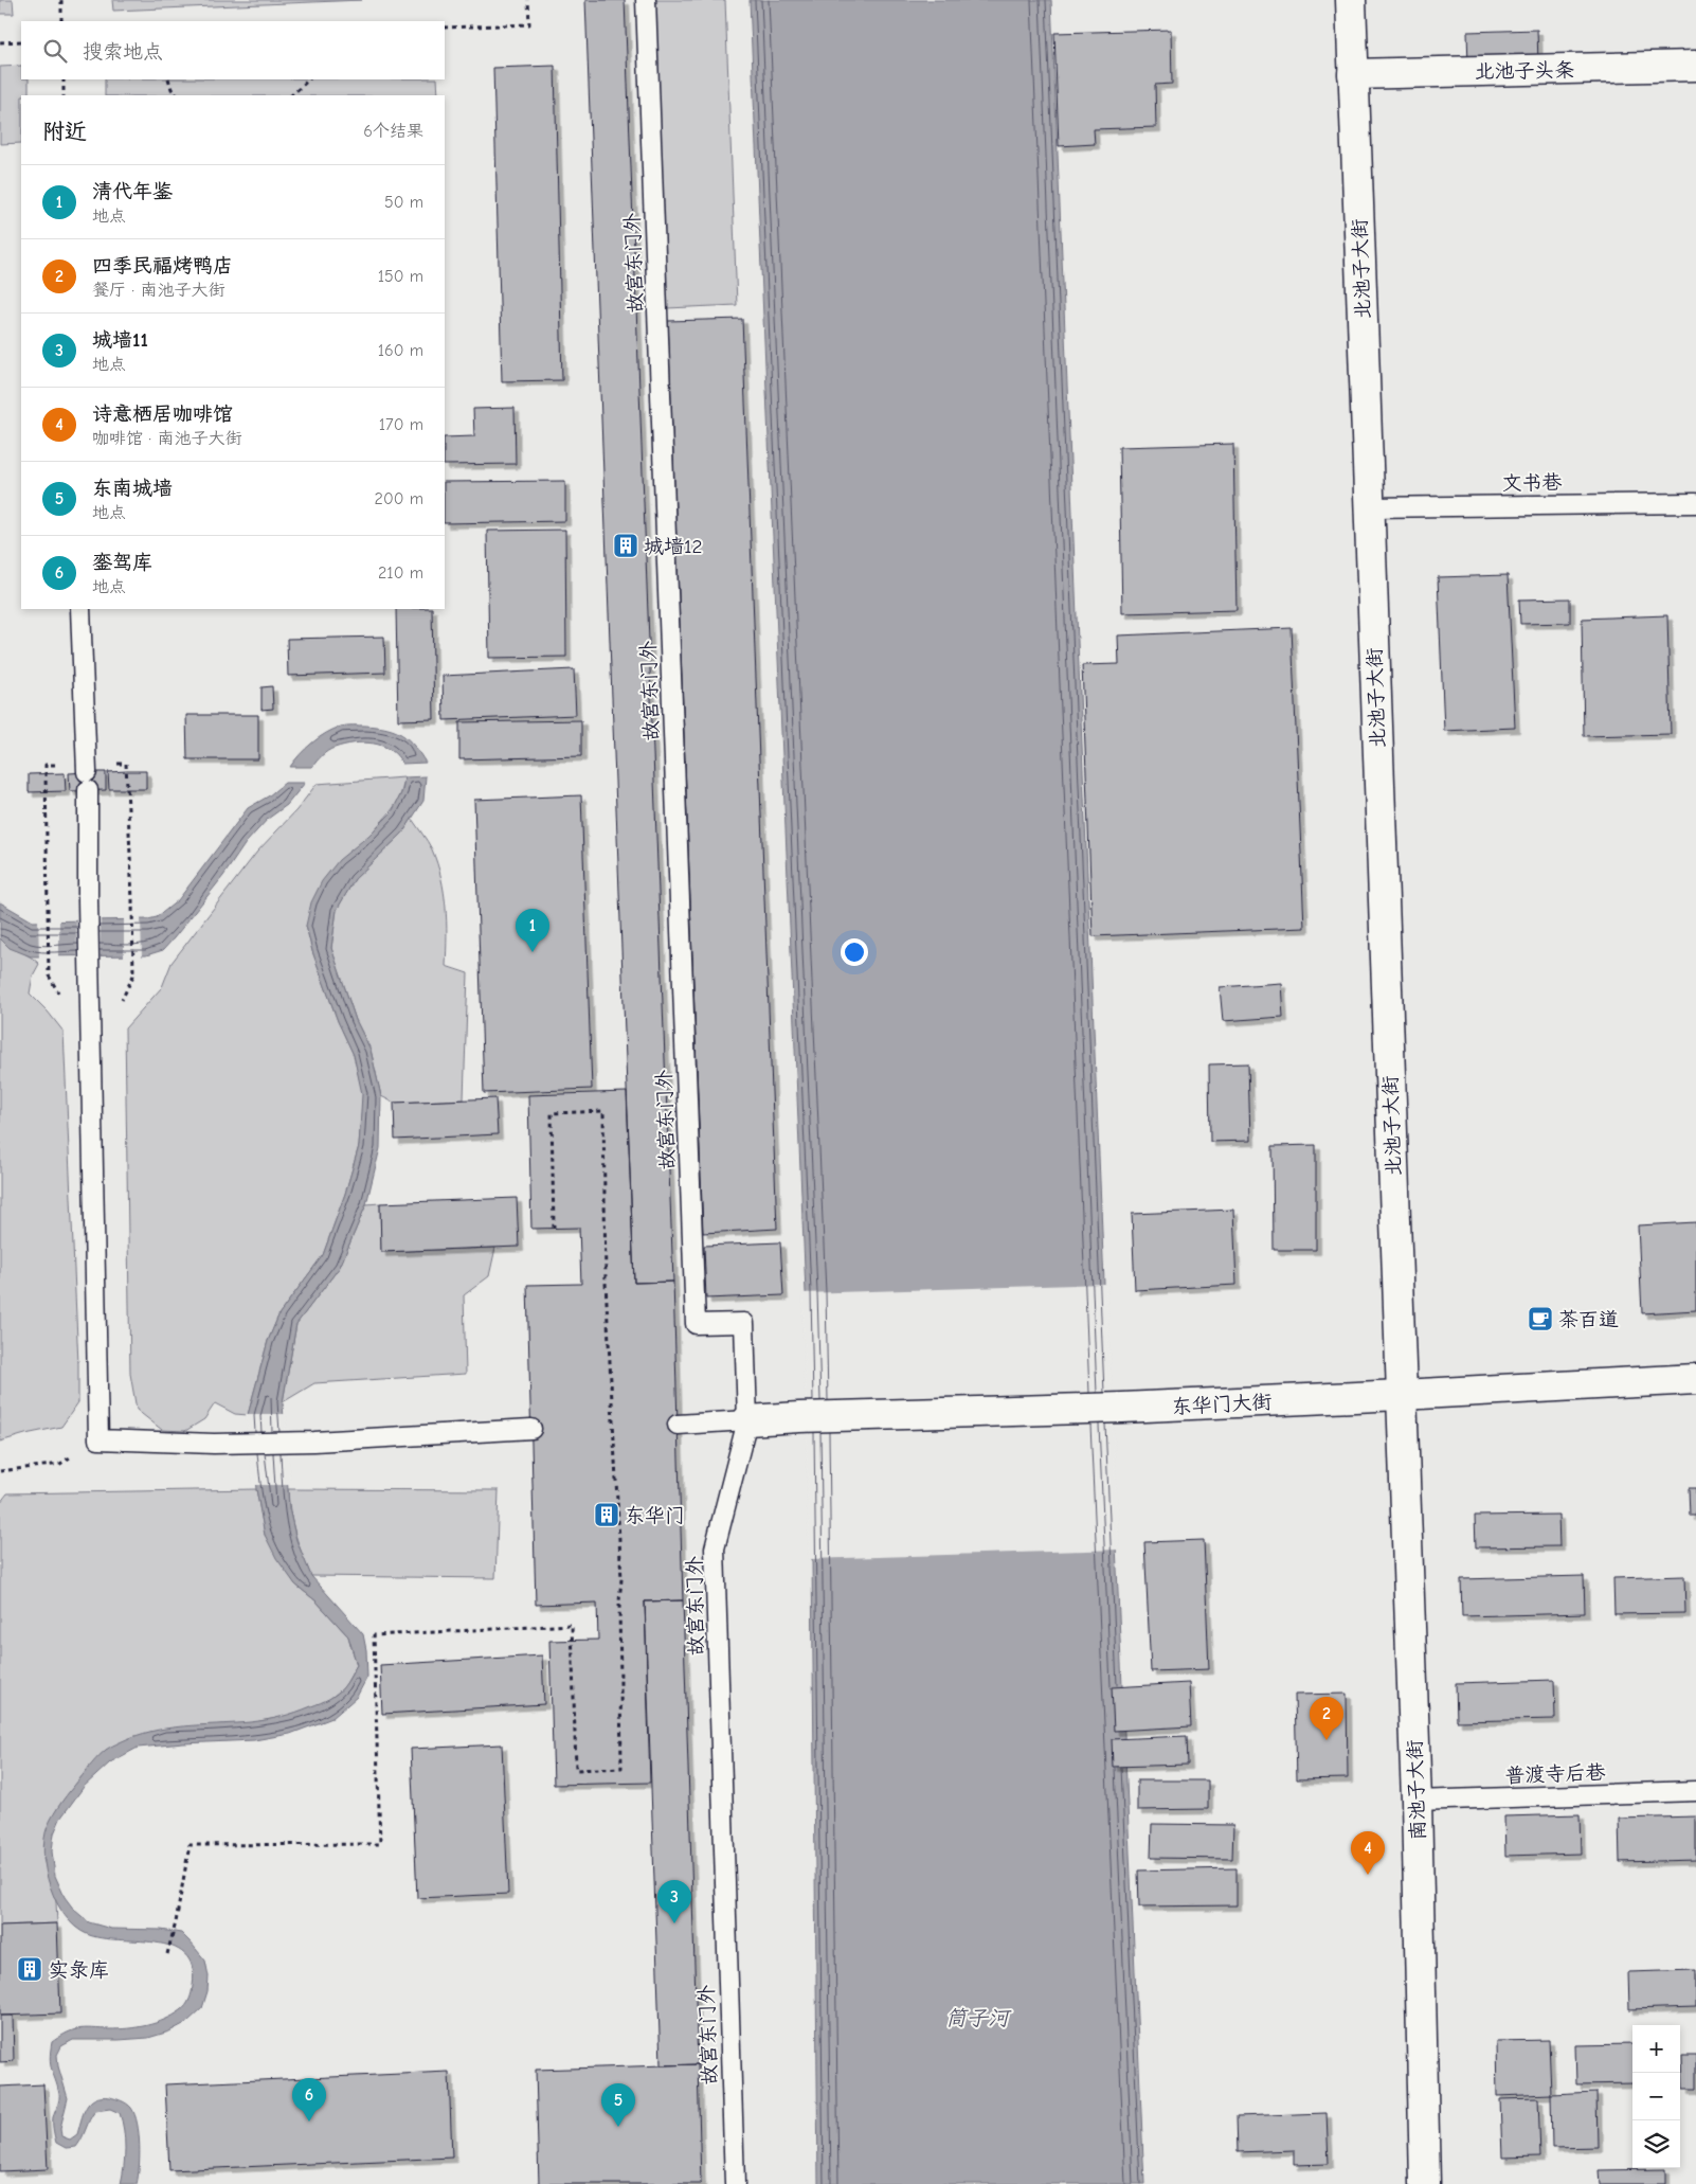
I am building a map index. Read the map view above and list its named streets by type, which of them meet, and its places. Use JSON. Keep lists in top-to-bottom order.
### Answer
{
  "streets": {
    "street": [
      "北池子头条",
      "北池子大街",
      "东华门大街",
      "南池子大街"
    ],
    "lane": ["故宫东门外", "文书巷", "普渡寺后巷"]
  },
  "crossings": [
    ["北池子头条", "北池子大街"],
    ["故宫东门外", "东华门大街"],
    ["北池子大街", "文书巷"],
    ["北池子大街", "东华门大街"],
    ["北池子大街", "南池子大街"],
    ["东华门大街", "南池子大街"],
    ["普渡寺后巷", "南池子大街"]
  ],
  "water": ["筒子河"],
  "places": {
    "building": ["城墙12", "东华门", "实录库"],
    "cafe": ["茶百道"]
  },
  "page": {
    "search": "搜索地点",
    "heading": ["附近", "6个结果"],
    "list": [
      {
        "mark": "1",
        "name": "清代年鉴",
        "note": "地点",
        "value": "50 m"
      },
      {
        "mark": "2",
        "name": "四季民福烤鸭店",
        "note": "餐厅 · 南池子大街",
        "value": "150 m"
      },
      {
        "mark": "3",
        "name": "城墙11",
        "note": "地点",
        "value": "160 m"
      },
      {
        "mark": "4",
        "name": "诗意栖居咖啡馆",
        "note": "咖啡馆 · 南池子大街",
        "value": "170 m"
      },
      {
        "mark": "5",
        "name": "东南城墙",
        "note": "地点",
        "value": "200 m"
      },
      {
        "mark": "6",
        "name": "銮驾库",
        "note": "地点",
        "value": "210 m"
      }
    ],
    "pins": [
      "1",
      "2",
      "4",
      "3",
      "6",
      "5"
    ],
    "map_buttons": ["+", "−"]
  }
}
